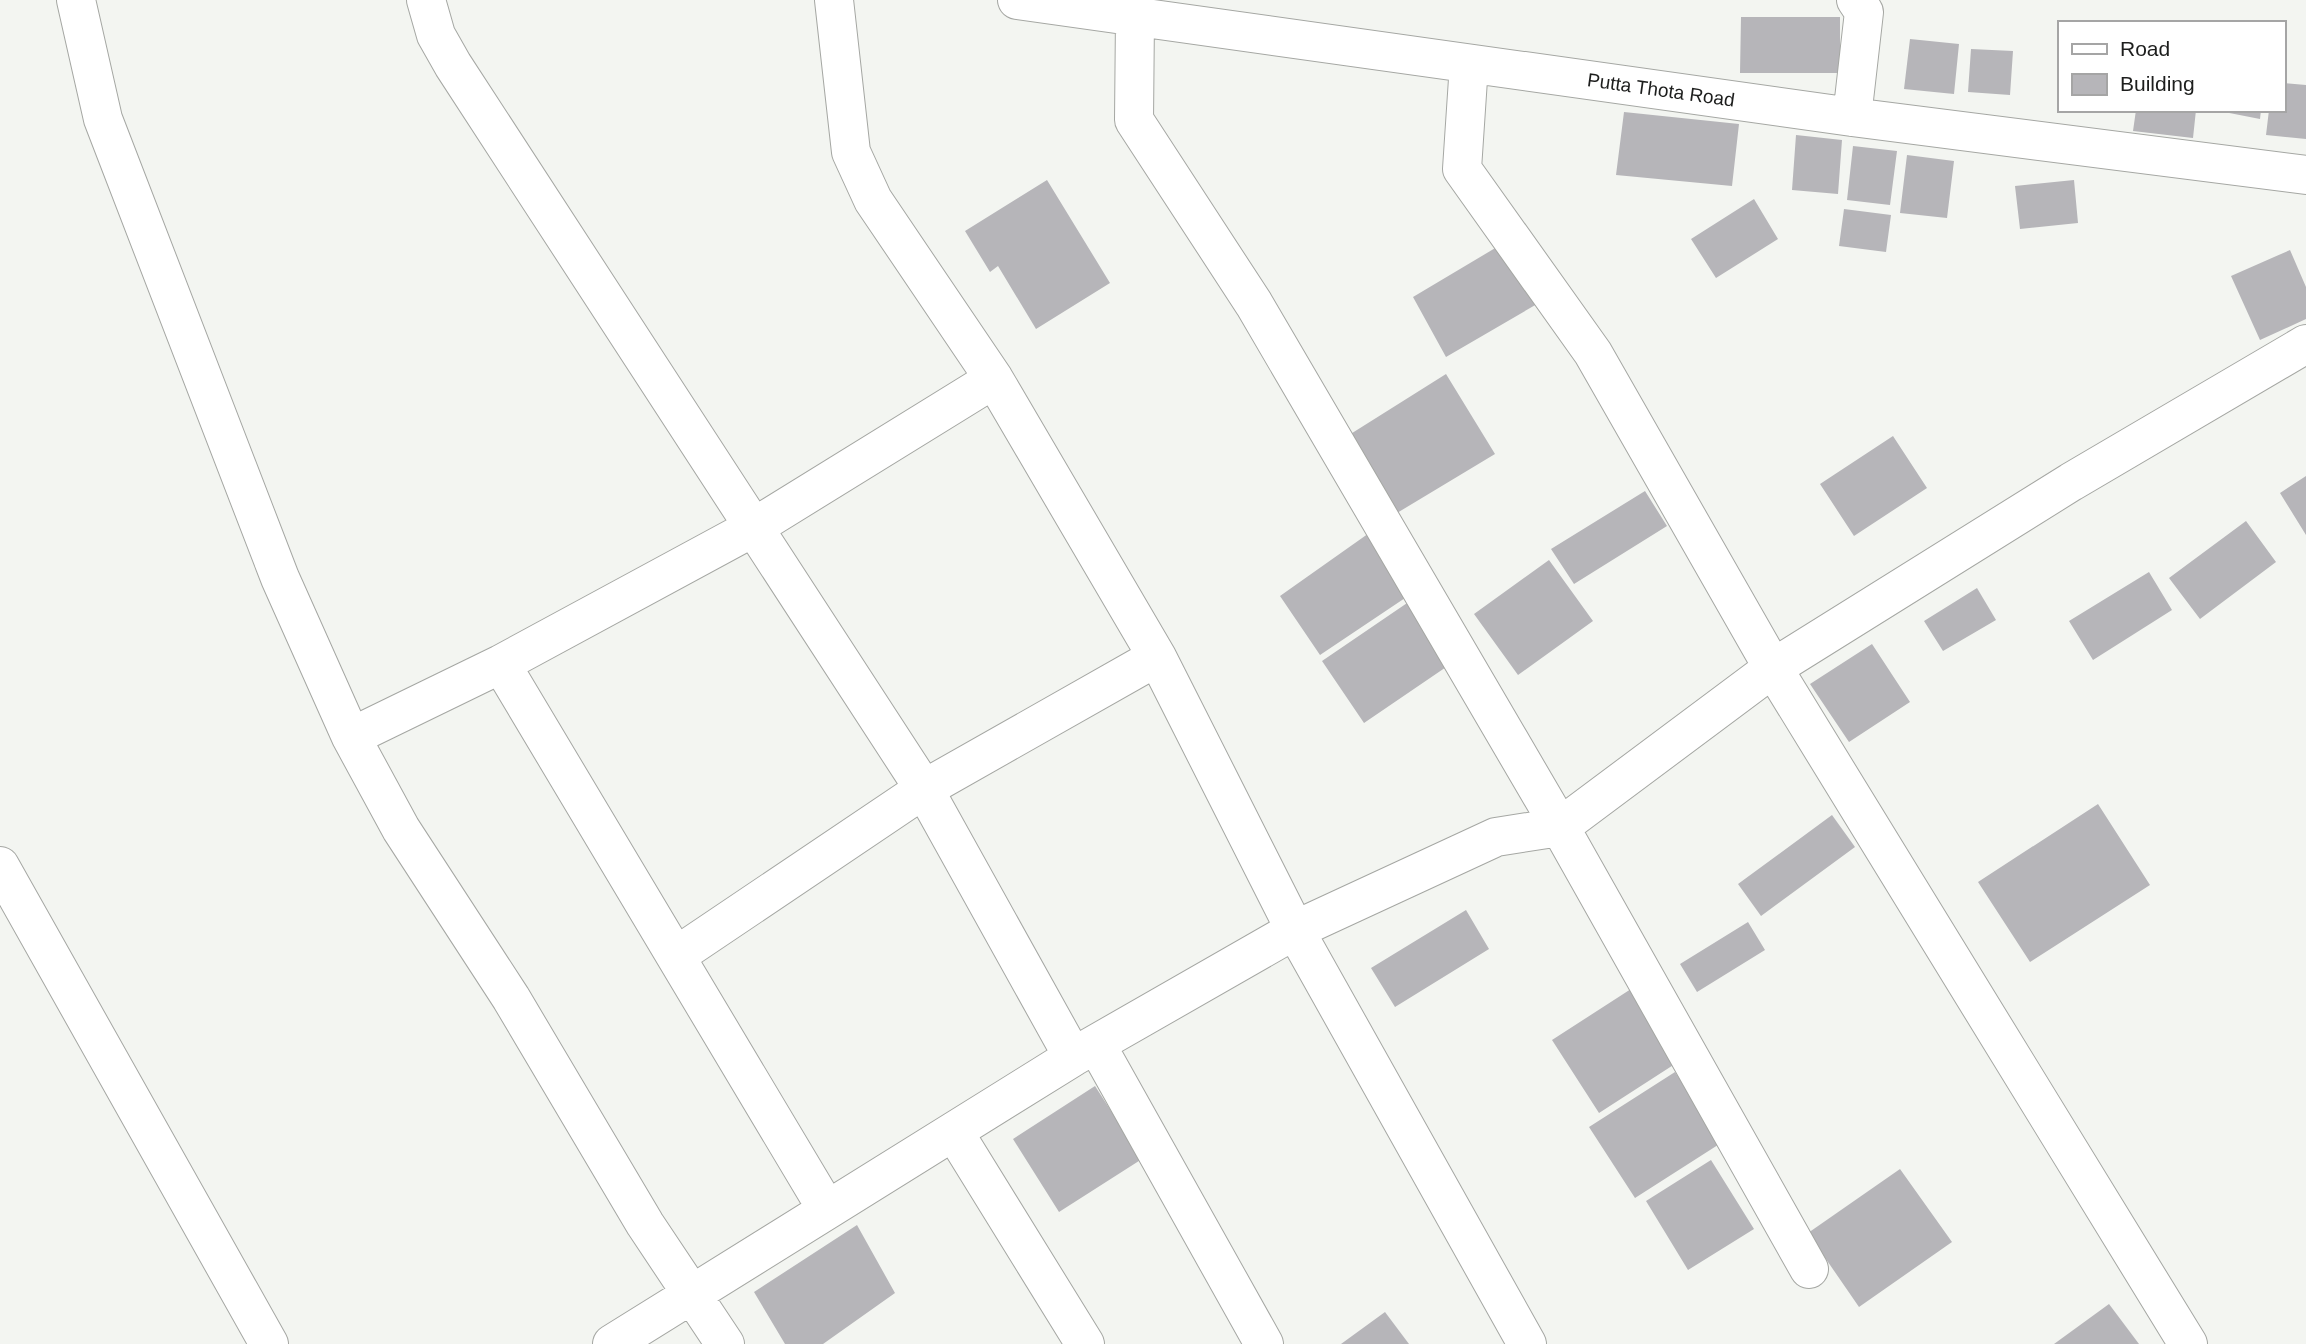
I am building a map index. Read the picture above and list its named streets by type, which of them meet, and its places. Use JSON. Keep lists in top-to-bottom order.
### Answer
{
  "streets": {
    "street": ["Putta Thota Road"]
  },
  "legend": ["Road", "Building"]
}
